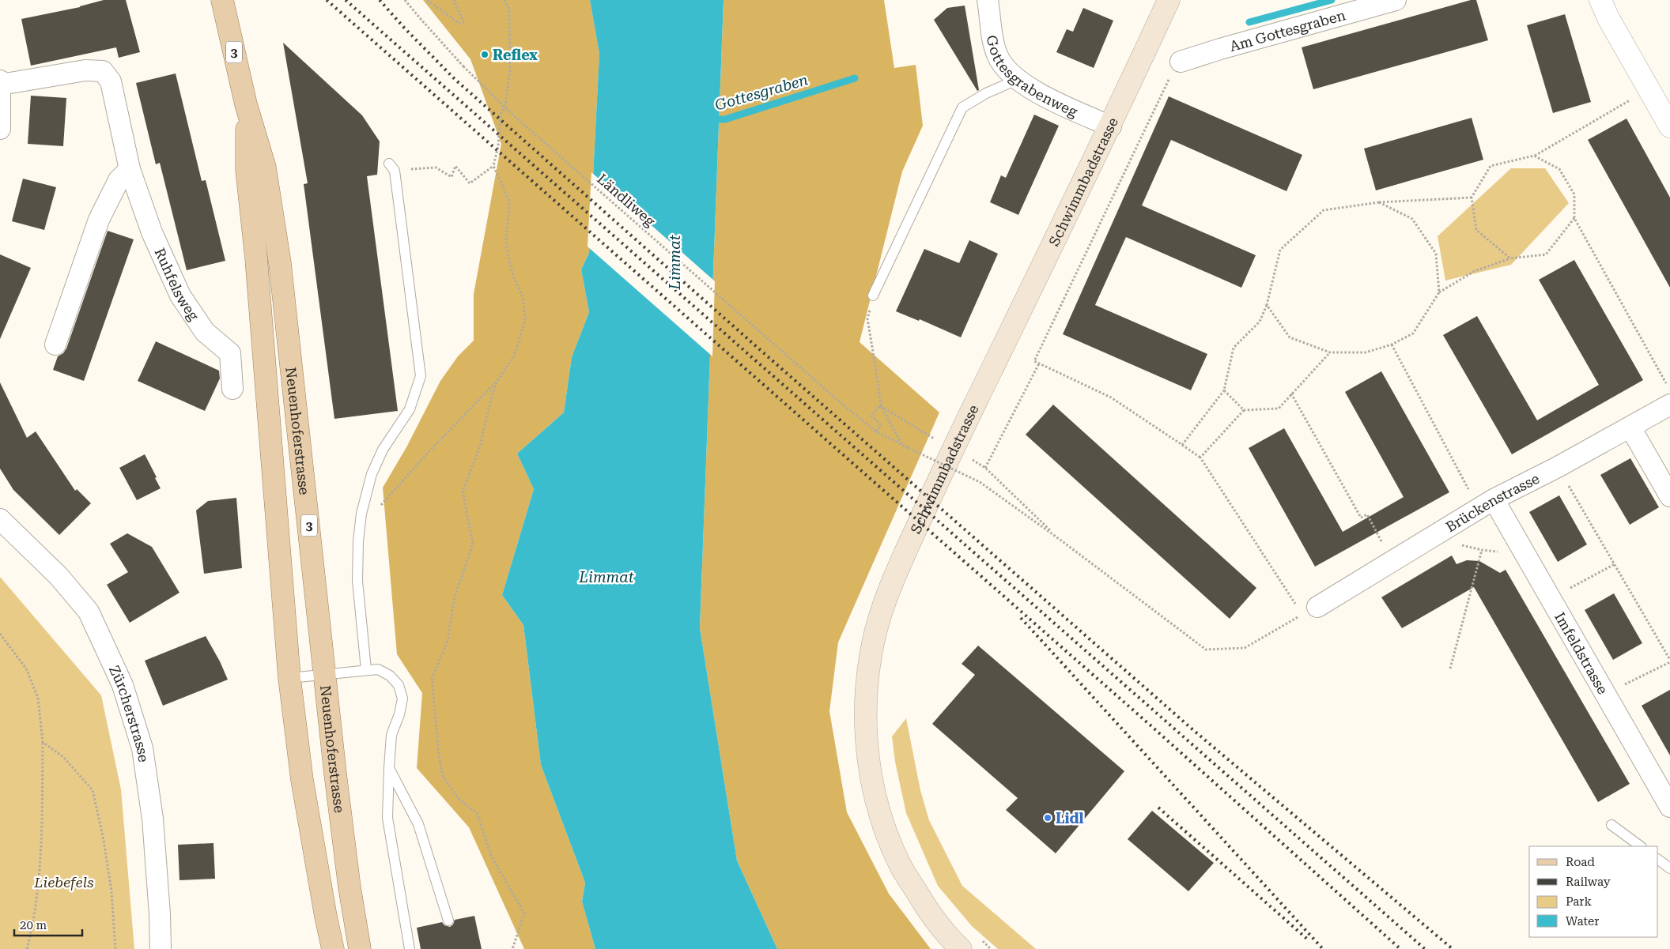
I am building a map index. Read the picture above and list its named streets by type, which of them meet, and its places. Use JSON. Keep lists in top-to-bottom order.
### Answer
{
  "streets": {
    "main road": ["3", "Schwimmbadstrasse", "Neuenhoferstrasse"],
    "street": [
      "Am Gottesgraben",
      "Gottesgrabenweg",
      "Ruhfelsweg",
      "Brückenstrasse",
      "Imfeldstrasse",
      "Zürcherstrasse"
    ],
    "path": ["Ländliweg"]
  },
  "crossings": [
    ["Gottesgrabenweg", "Schwimmbadstrasse"],
    ["Brückenstrasse", "Imfeldstrasse"]
  ],
  "water": ["Gottesgraben", "Limmat"],
  "parks": ["Liebefels"],
  "places": ["Reflex", "Lidl"],
  "legend": [
    "Road",
    "Railway",
    "Park",
    "Water"
  ],
  "scale_bar": "20 m"
}
